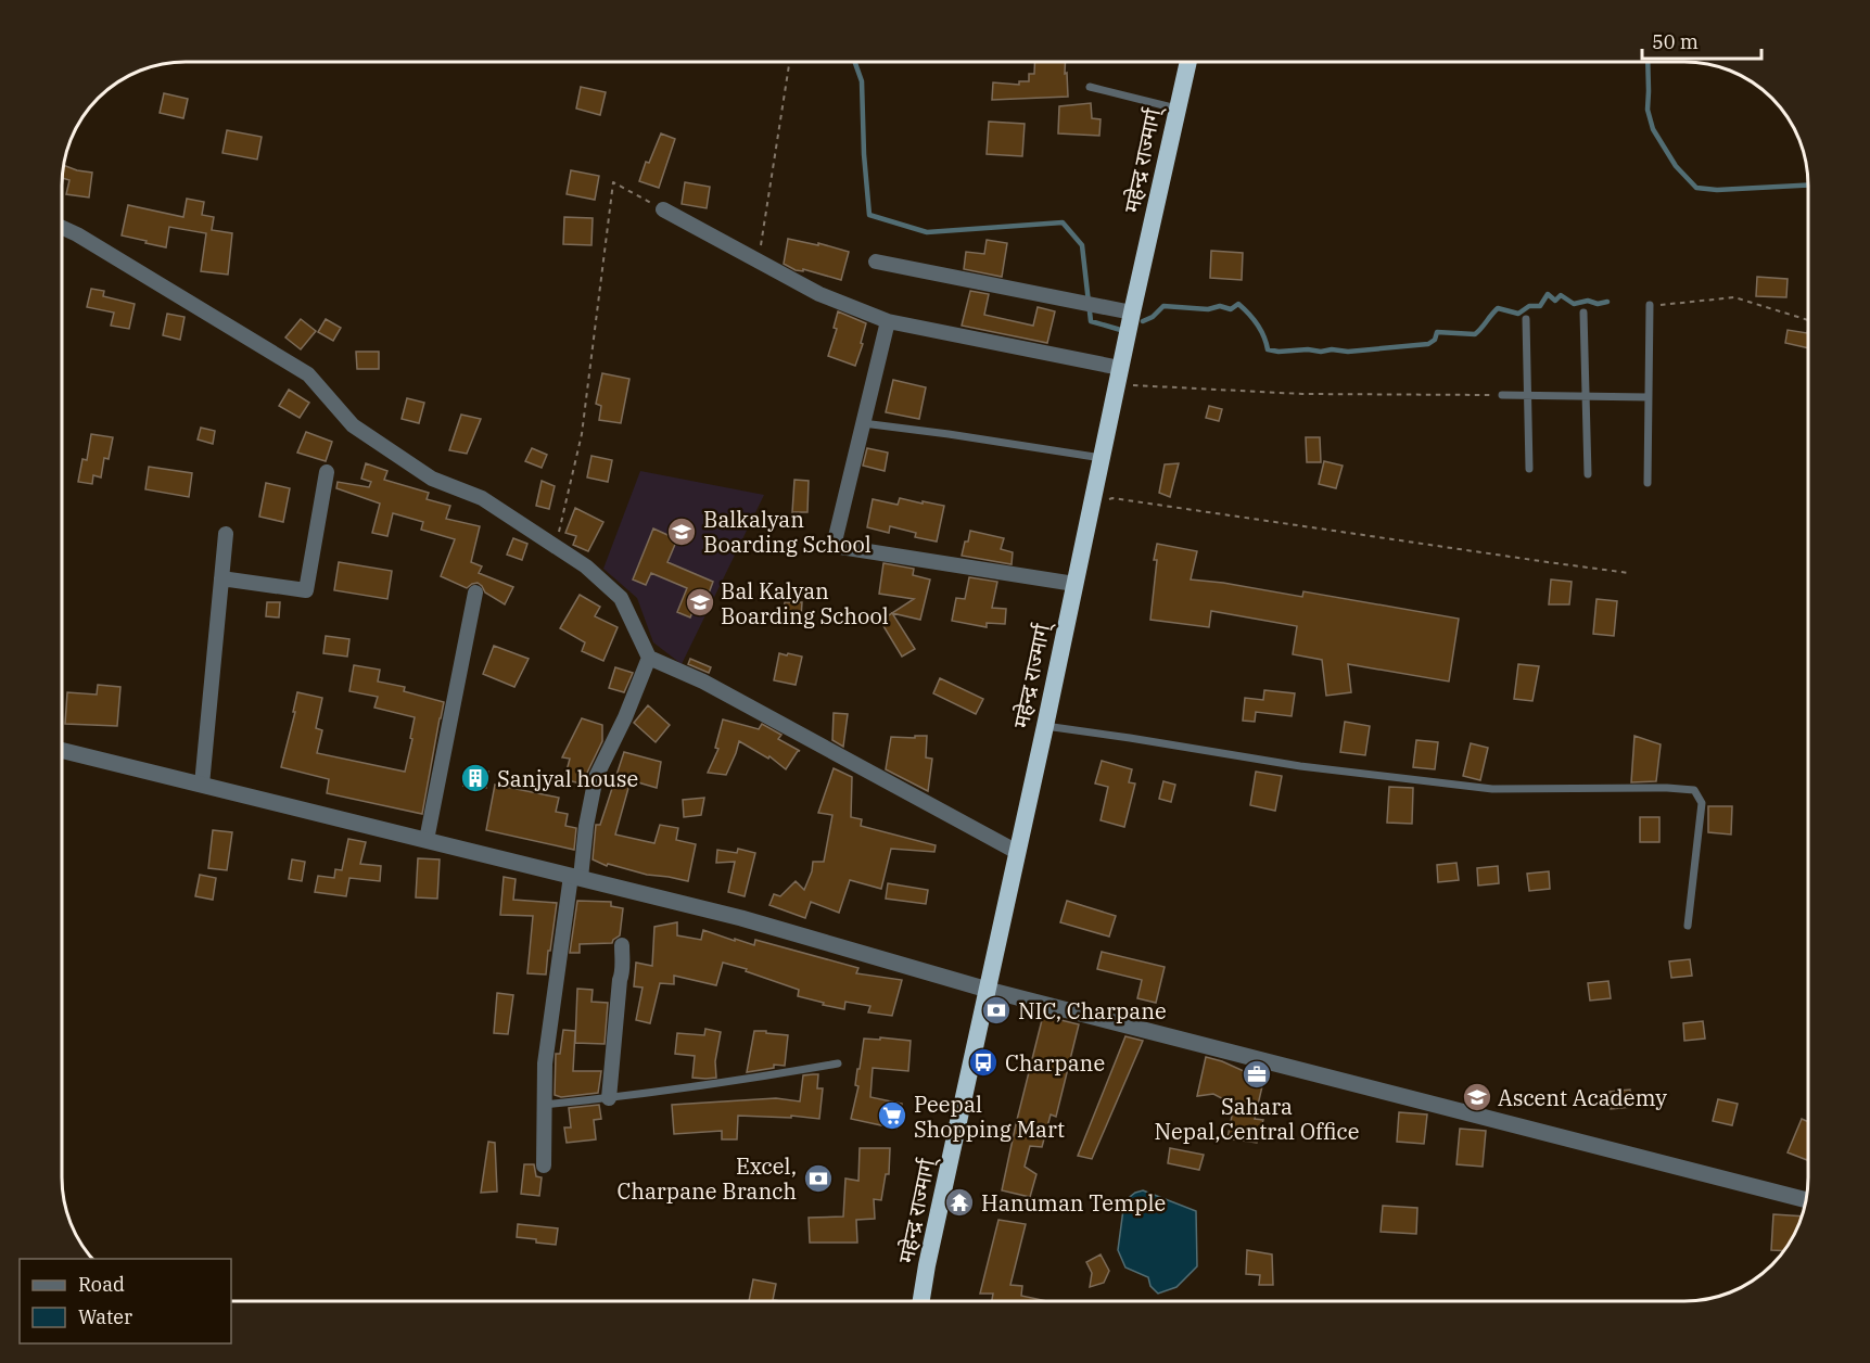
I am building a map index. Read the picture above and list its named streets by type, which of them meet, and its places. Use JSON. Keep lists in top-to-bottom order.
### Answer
{
  "streets": {
    "highway": ["महेन्द्र राज्मार्ग्"]
  },
  "places": {
    "school or university": ["Balkalyan Boarding School", "Bal Kalyan Boarding School", "Ascent Academy"],
    "building": ["Sanjyal house"],
    "bank": ["NIC, Charpane", "Excel, Charpane Branch"],
    "bus stop": ["Charpane"],
    "office": ["Sahara Nepal,Central Office"],
    "supermarket": ["Peepal Shopping Mart"],
    "temple": ["Hanuman Temple"]
  },
  "legend": ["Road", "Water"],
  "scale_bar": "50 m"
}
